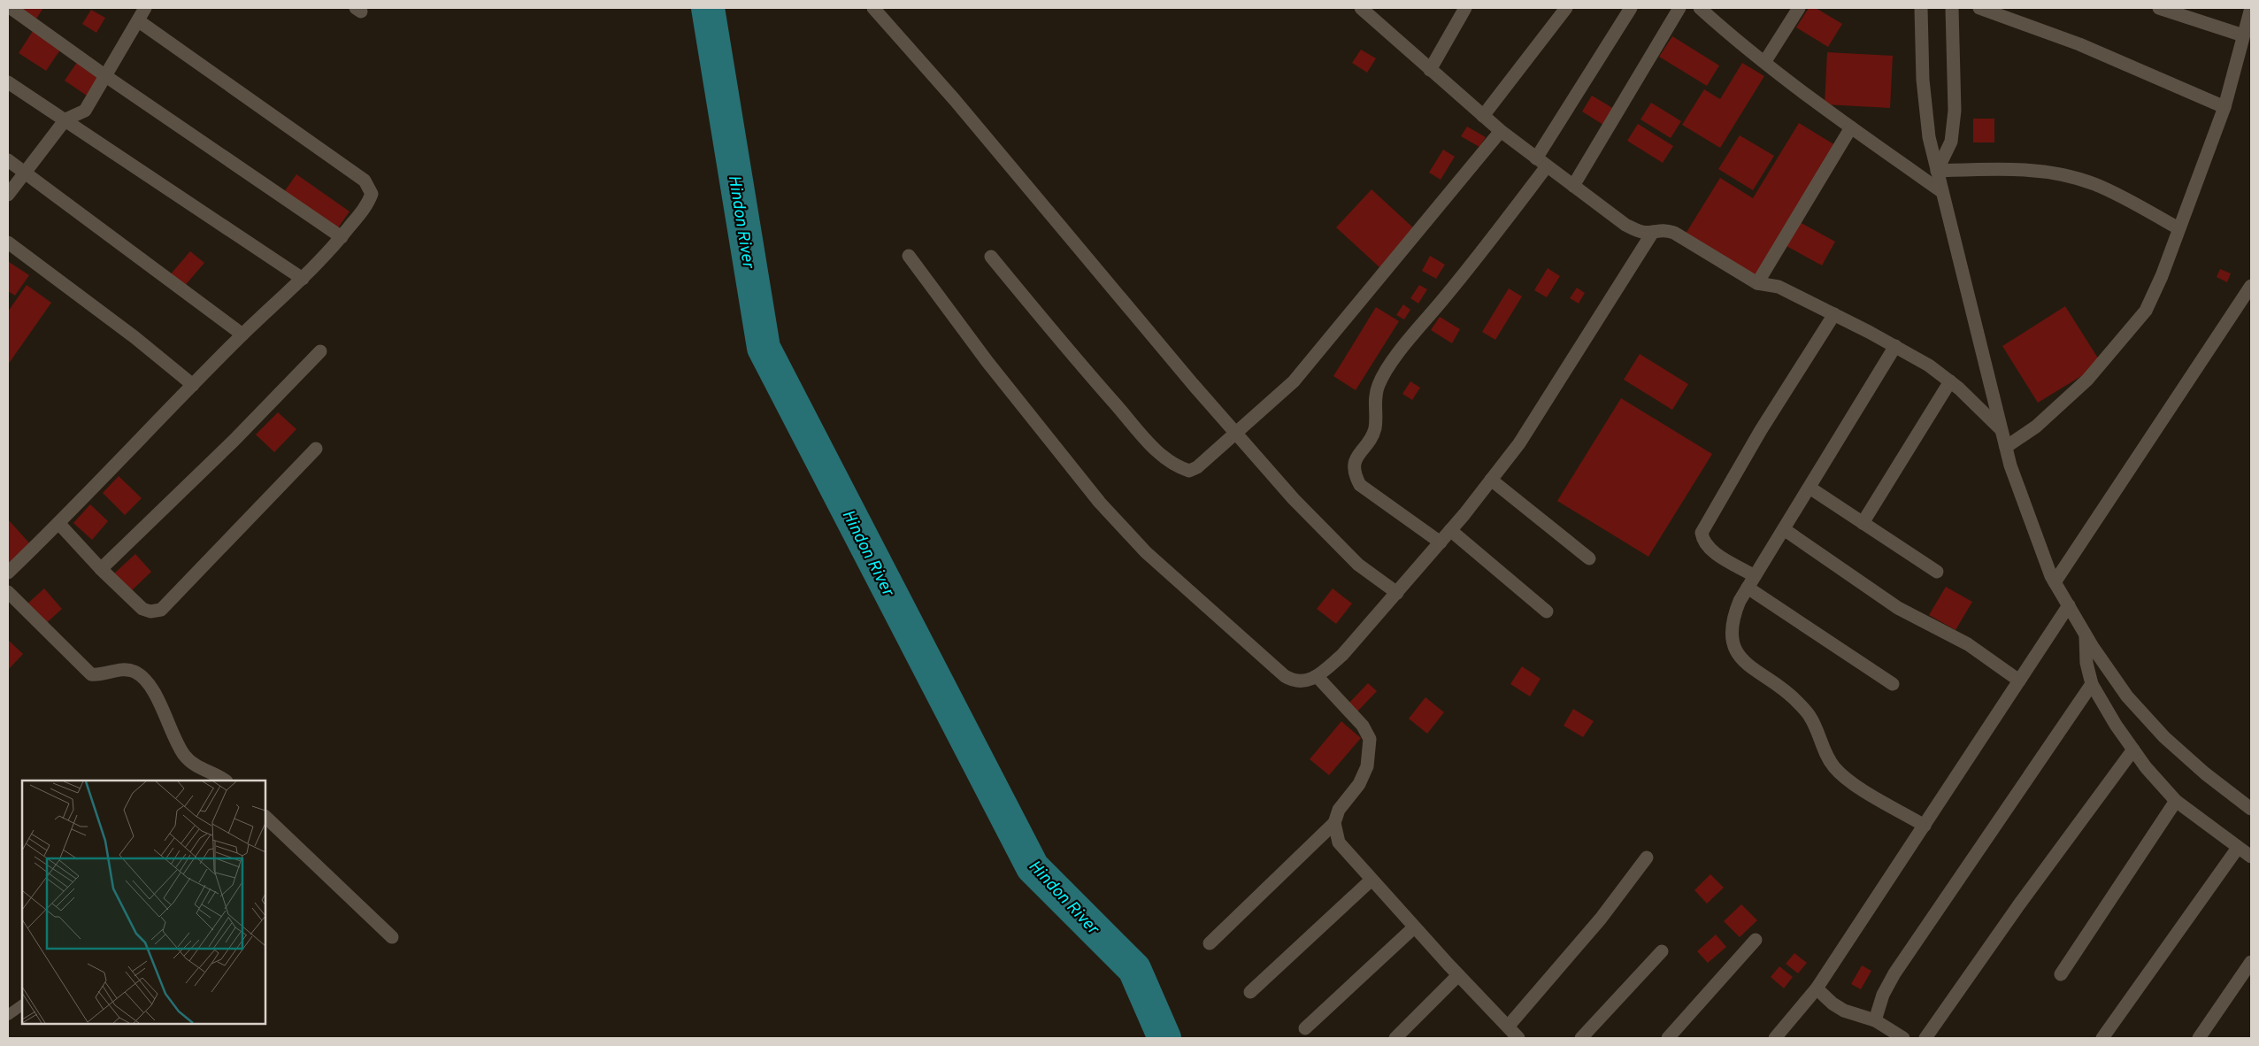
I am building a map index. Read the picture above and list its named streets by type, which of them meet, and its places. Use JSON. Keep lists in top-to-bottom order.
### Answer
{
  "water": ["Hindon River"]
}
